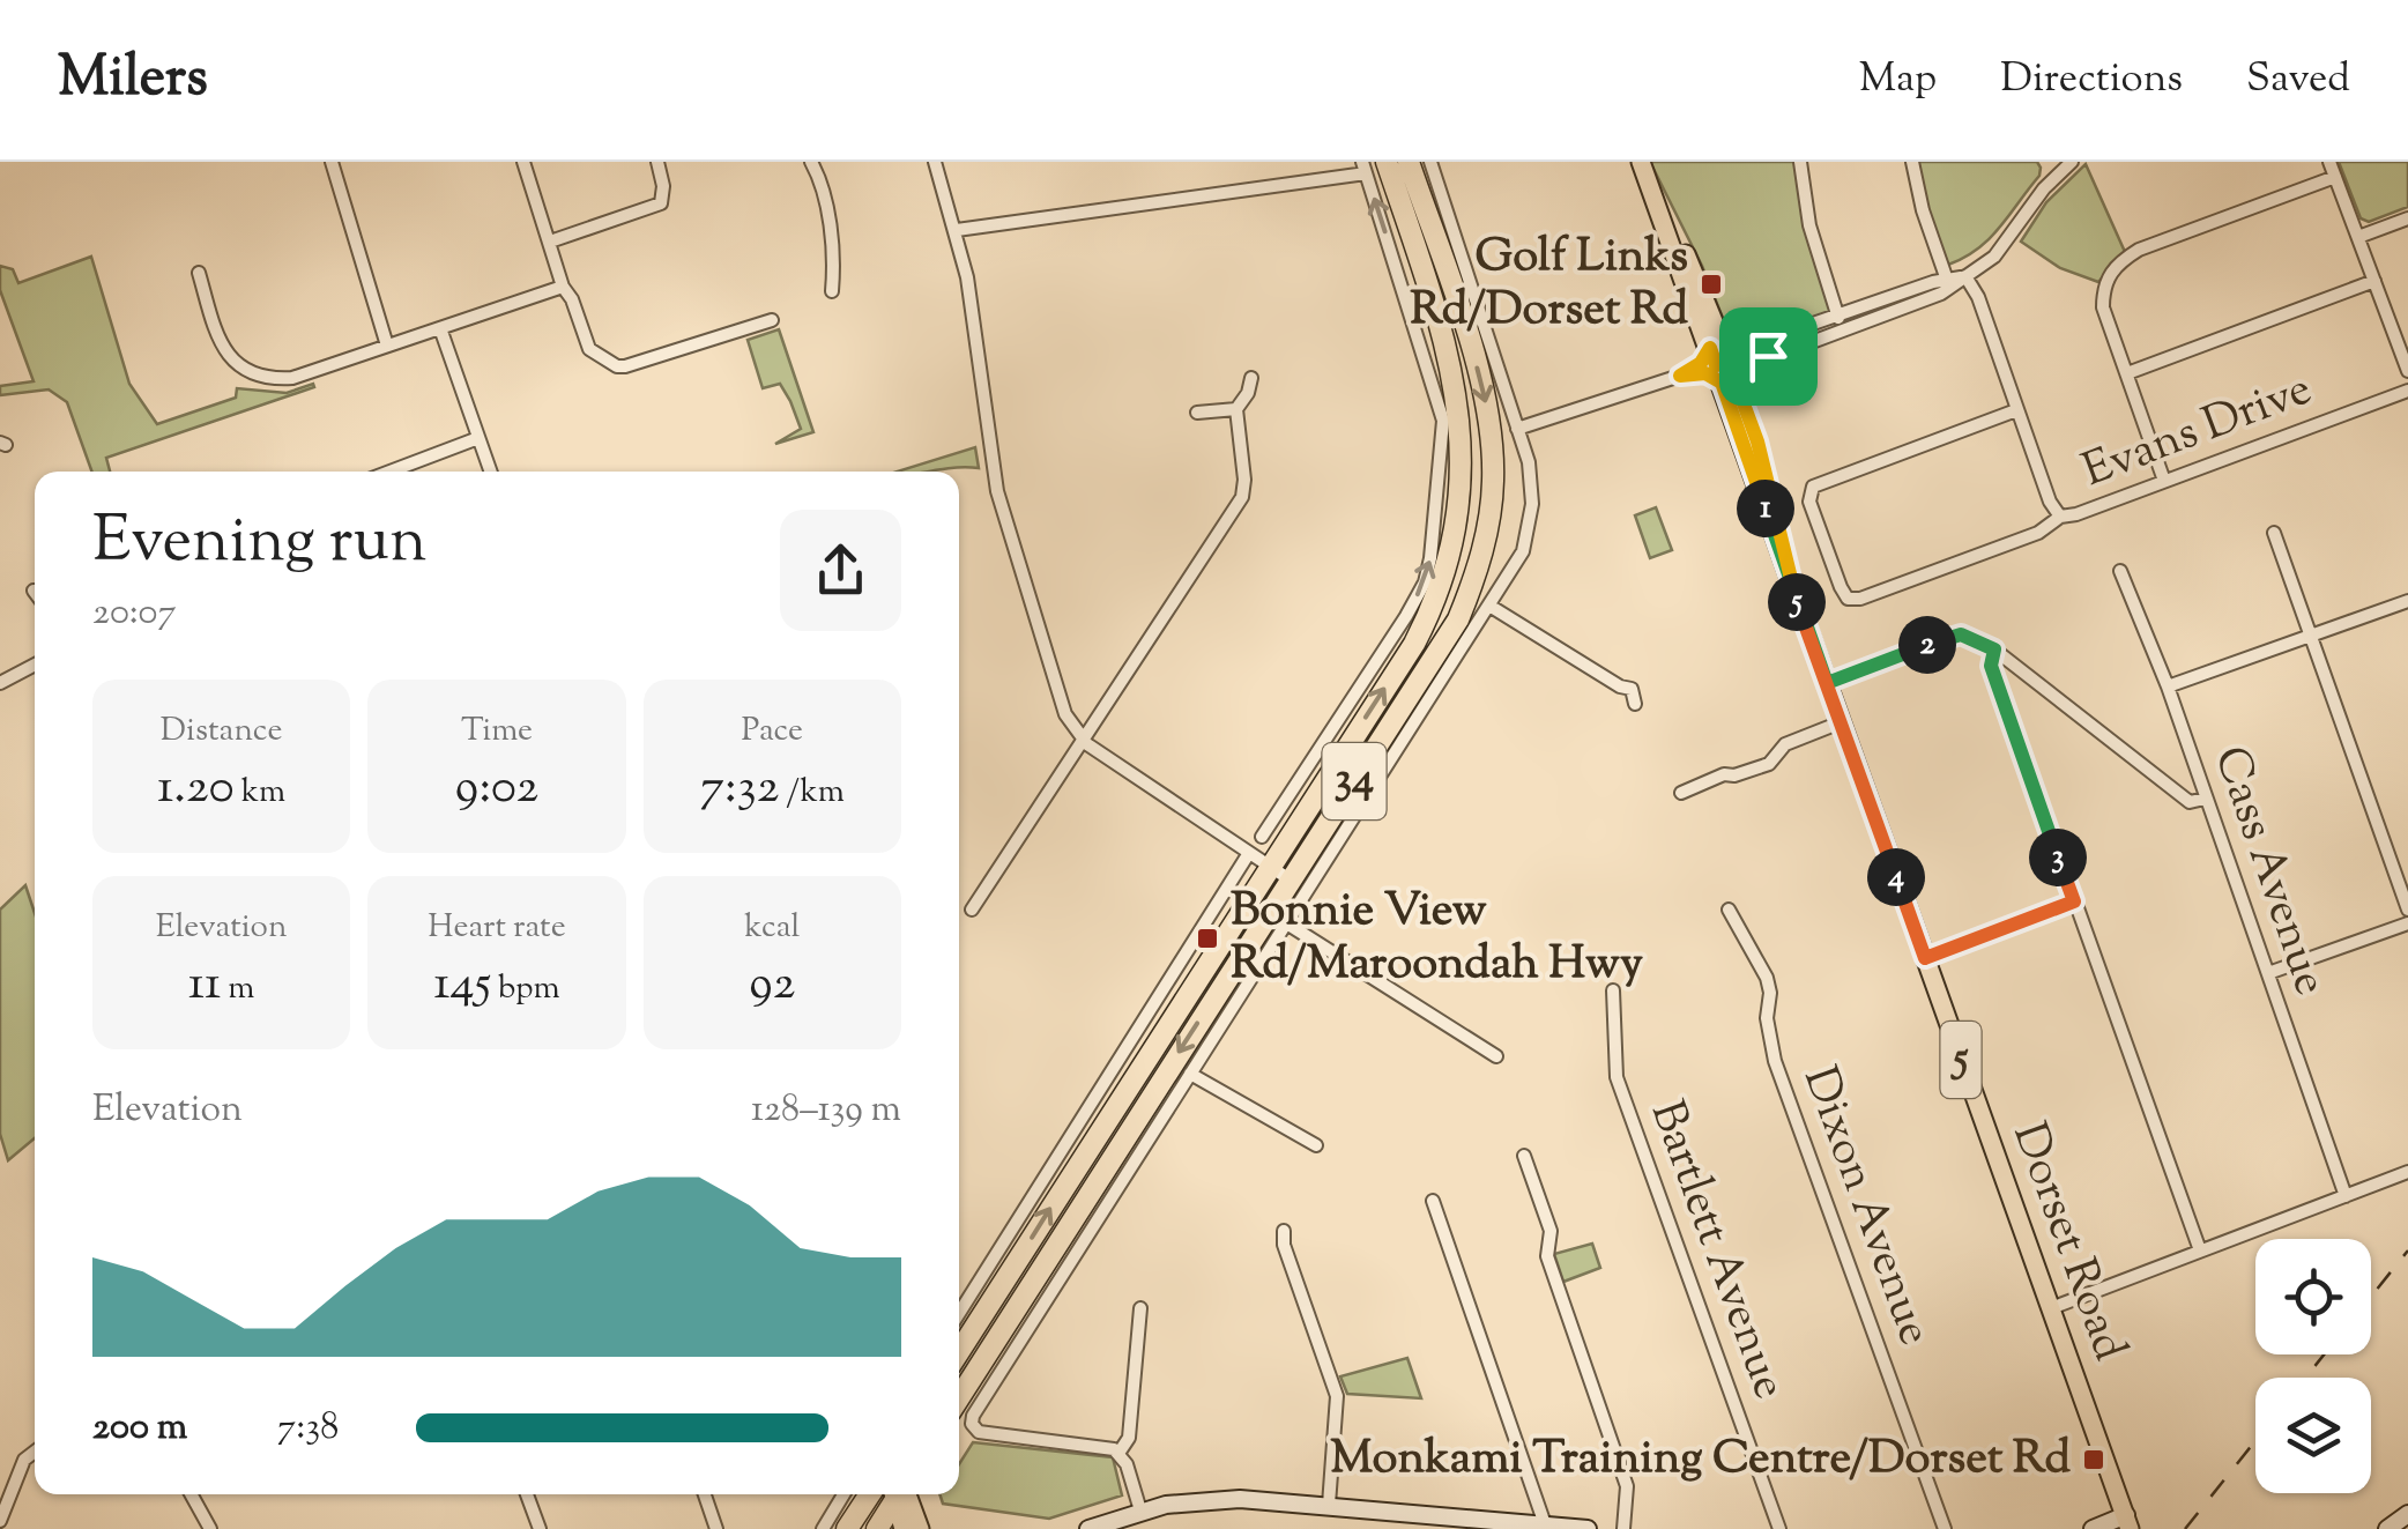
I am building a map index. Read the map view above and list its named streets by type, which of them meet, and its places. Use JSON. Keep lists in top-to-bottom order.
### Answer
{
  "streets": {
    "highway": ["34"],
    "main road": ["5", "Dorset Road"],
    "street": [
      "Evans Drive",
      "Cass Avenue",
      "Dixon Avenue",
      "Bartlett Avenue"
    ]
  },
  "places": {
    "transit": ["Golf Links Rd/Dorset Rd", "Bonnie View Rd/Maroondah Hwy", "Monkami Training Centre/Dorset Rd"]
  },
  "page": {
    "header": "Milers",
    "nav": ["Map", "Directions", "Saved"],
    "heading": ["Evening run", "20:07"],
    "pins": [
      "1",
      "5",
      "2",
      "3",
      "4"
    ],
    "stats": [
      ["Distance", "1.20 km"],
      ["Time", "9:02"],
      ["Pace", "7:32 /km"],
      ["Elevation", "11 m"],
      ["Heart rate", "145 bpm"],
      ["kcal", "92"]
    ],
    "chart": ["Elevation", "128–139 m"],
    "list": [
      {
        "name": "200 m",
        "note": "7:38"
      }
    ]
  }
}
